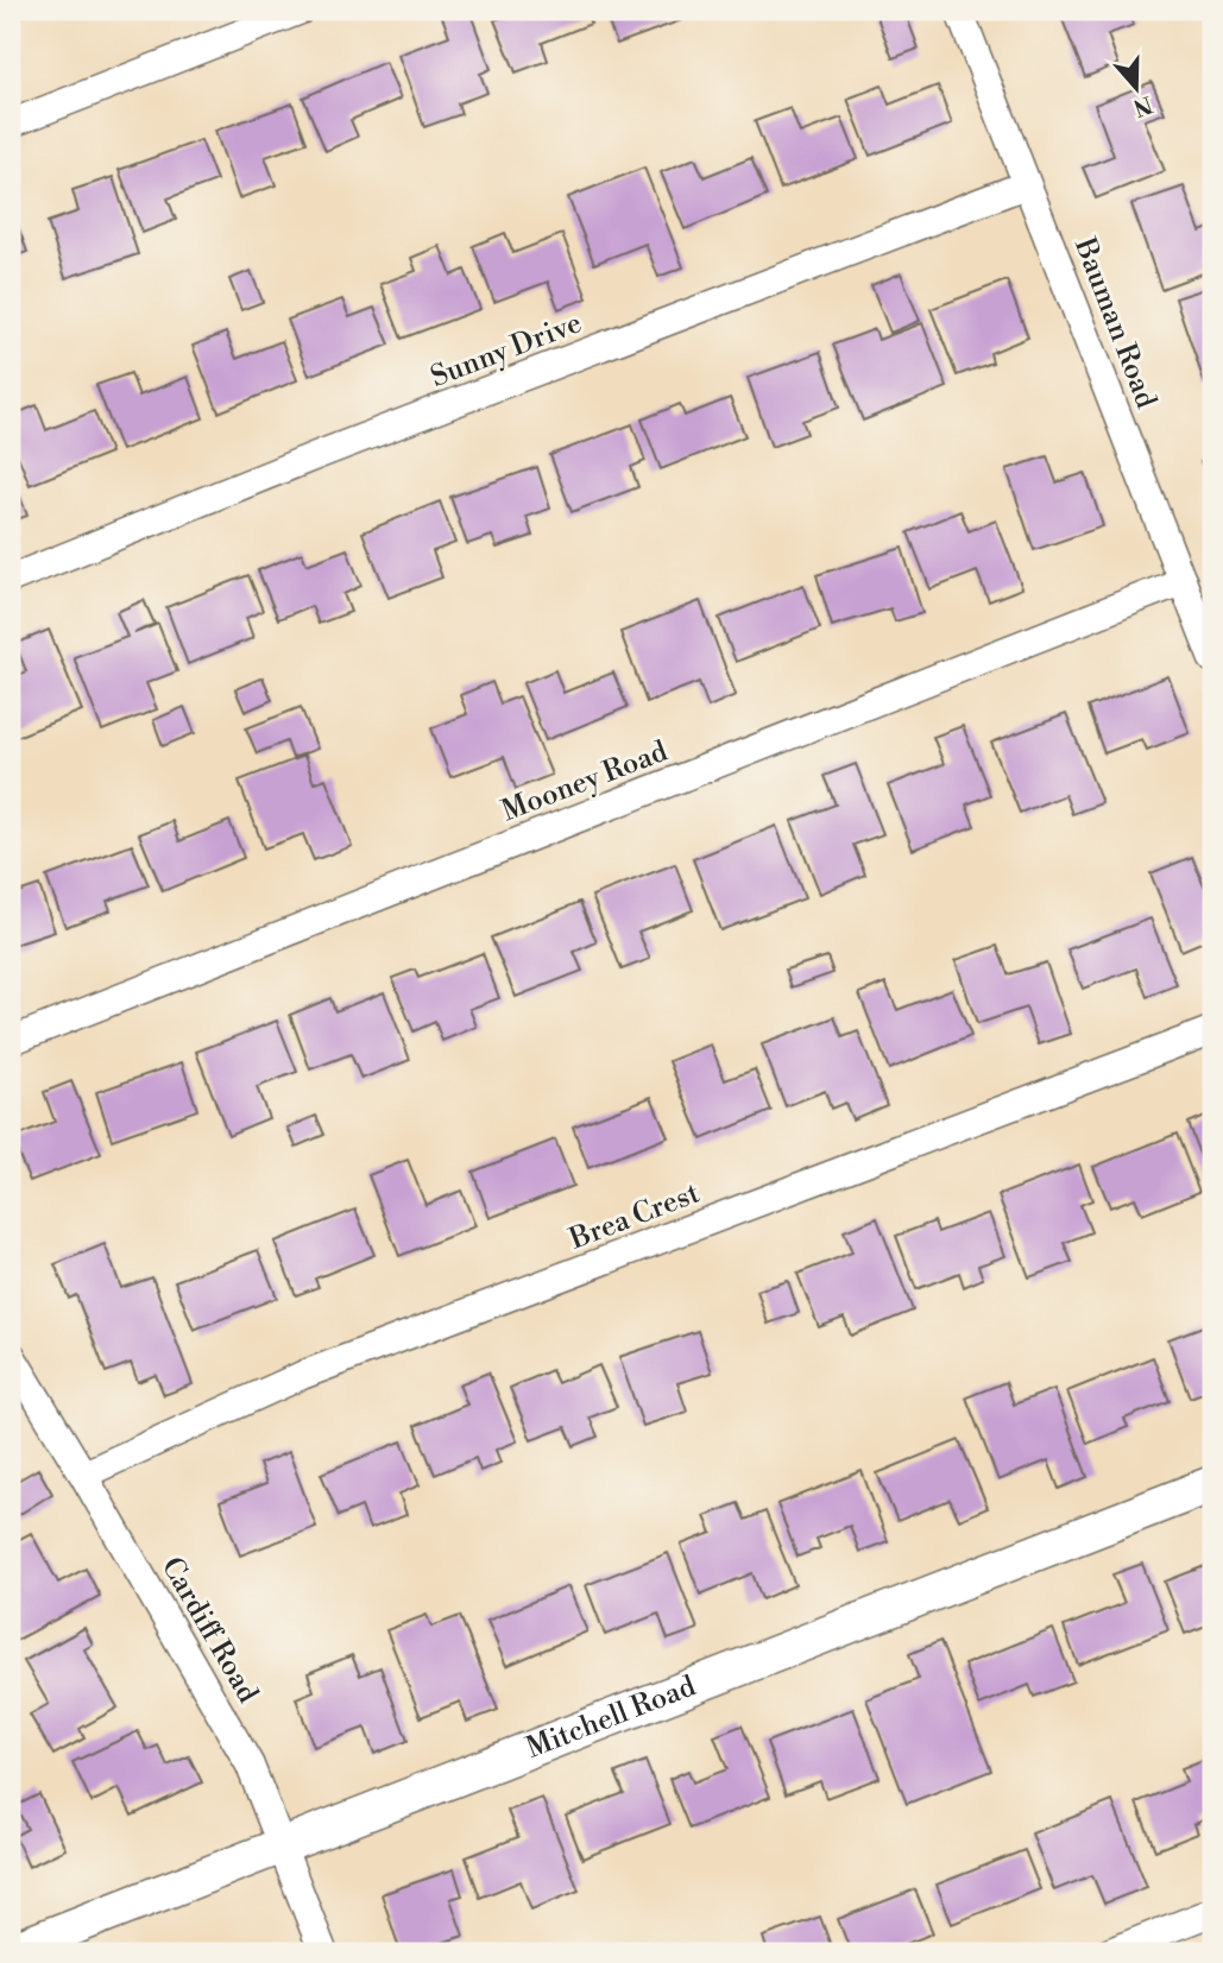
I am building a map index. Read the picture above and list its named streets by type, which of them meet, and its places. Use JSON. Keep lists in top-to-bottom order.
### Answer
{
  "streets": {
    "street": [
      "Bauman Road",
      "Sunny Drive",
      "Mooney Road",
      "Brea Crest",
      "Cardiff Road",
      "Mitchell Road"
    ]
  },
  "crossings": [
    ["Bauman Road", "Sunny Drive"],
    ["Bauman Road", "Mooney Road"],
    ["Brea Crest", "Cardiff Road"],
    ["Cardiff Road", "Mitchell Road"]
  ],
  "north": "bottom"
}
